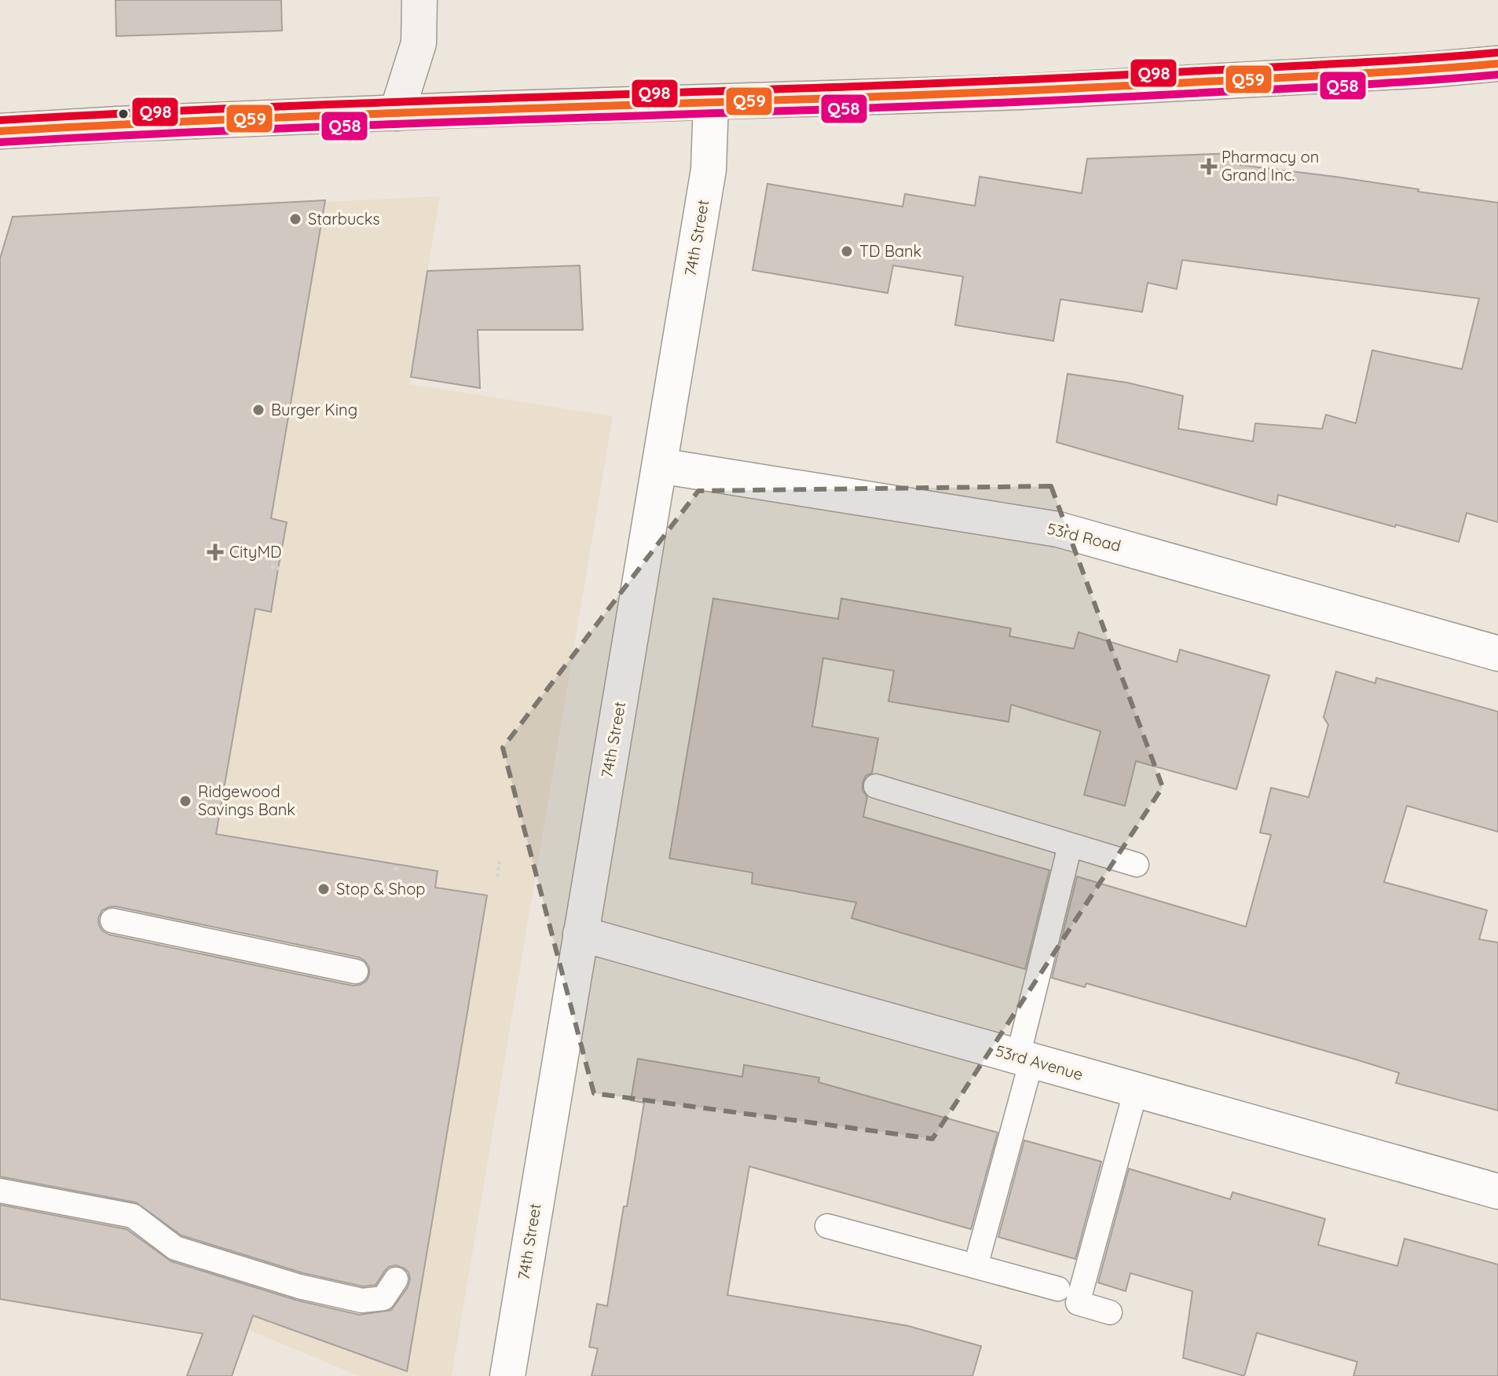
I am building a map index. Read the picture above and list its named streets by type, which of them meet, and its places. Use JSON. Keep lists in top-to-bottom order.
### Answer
{
  "streets": {
    "street": ["74th Street", "53rd Road", "53rd Avenue"]
  },
  "crossings": [
    ["74th Street", "53rd Road"],
    ["74th Street", "53rd Avenue"]
  ],
  "places": {
    "health": ["Pharmacy on Grand Inc.", "CityMD"],
    "other": [
      "Starbucks",
      "TD Bank",
      "Burger King",
      "Ridgewood Savings Bank",
      "Stop & Shop"
    ]
  },
  "lines": ["transit line Q98", "transit line Q59", "transit line Q58"]
}
